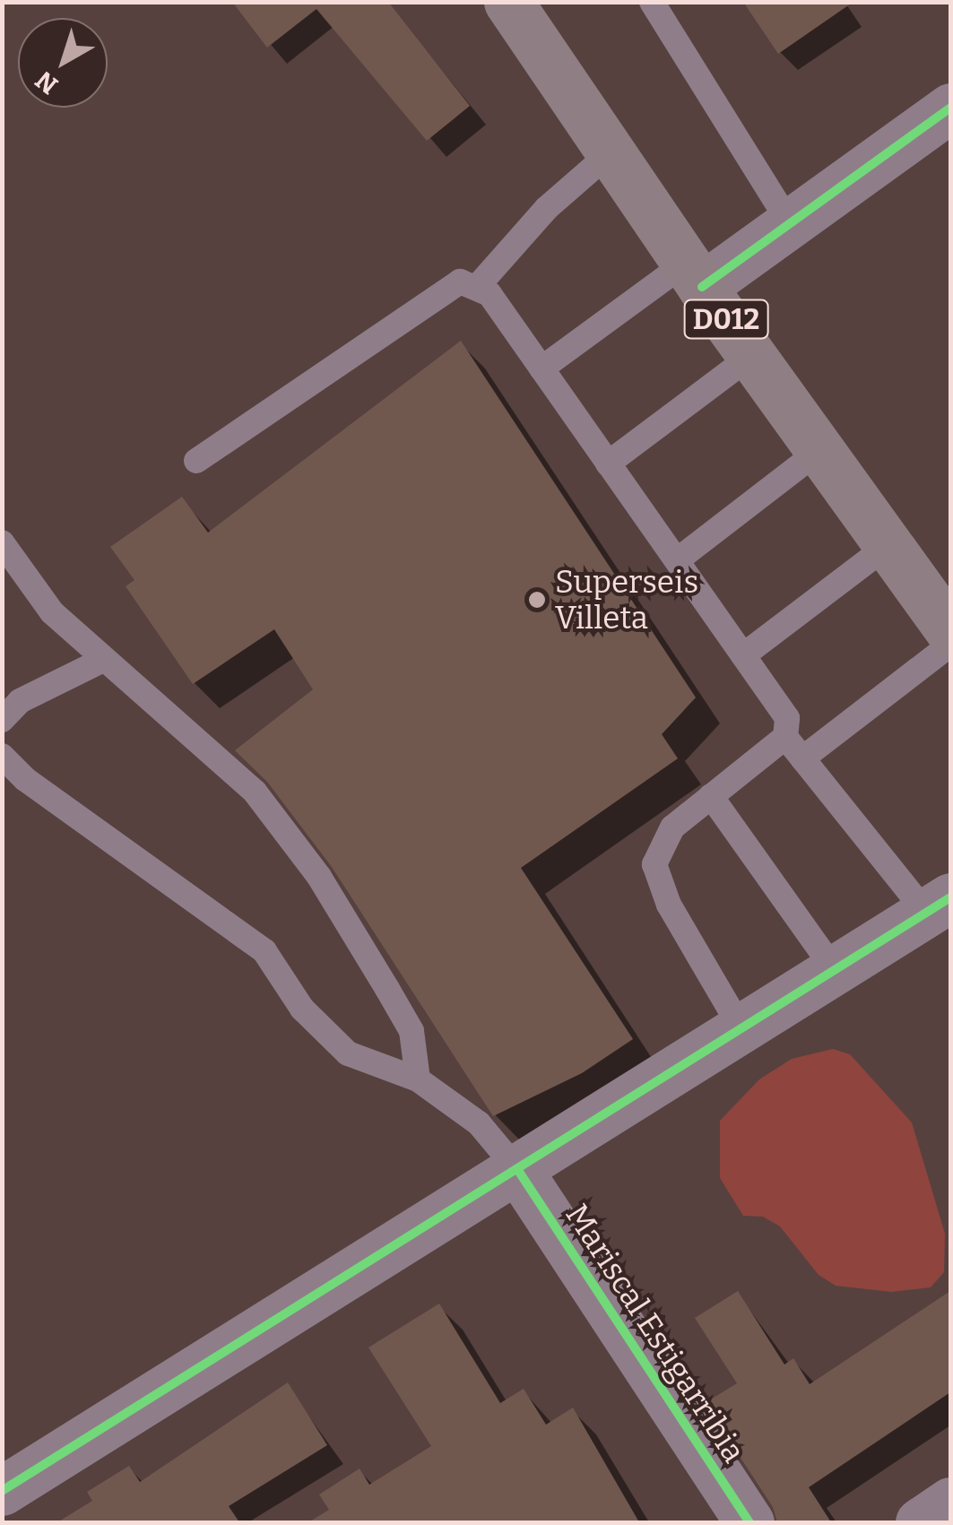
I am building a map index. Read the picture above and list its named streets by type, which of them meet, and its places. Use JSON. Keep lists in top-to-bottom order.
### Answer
{
  "streets": {
    "main road": ["D012"],
    "street": ["Mariscal Estigarribia"]
  },
  "places": ["Superseis Villeta"],
  "north": "bottom left"
}
